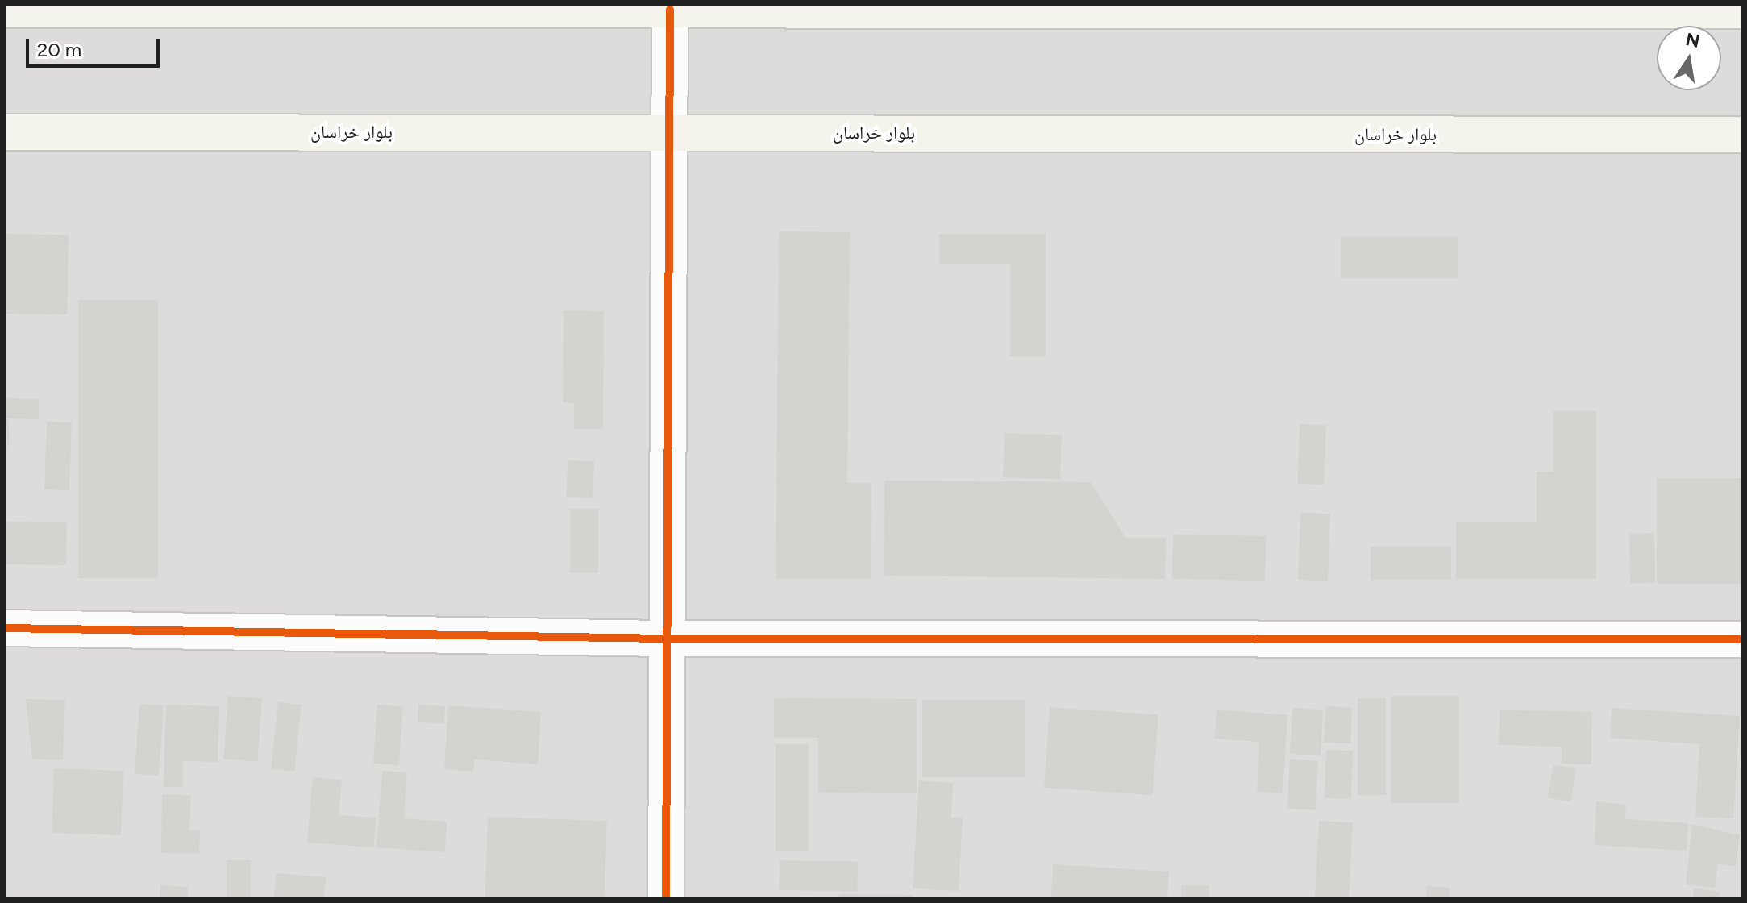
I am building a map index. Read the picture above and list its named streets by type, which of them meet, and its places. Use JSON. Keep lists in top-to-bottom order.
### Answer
{
  "streets": {
    "main road": ["بلوار خراسان"]
  },
  "scale_bar": "20 m",
  "north": "top"
}
